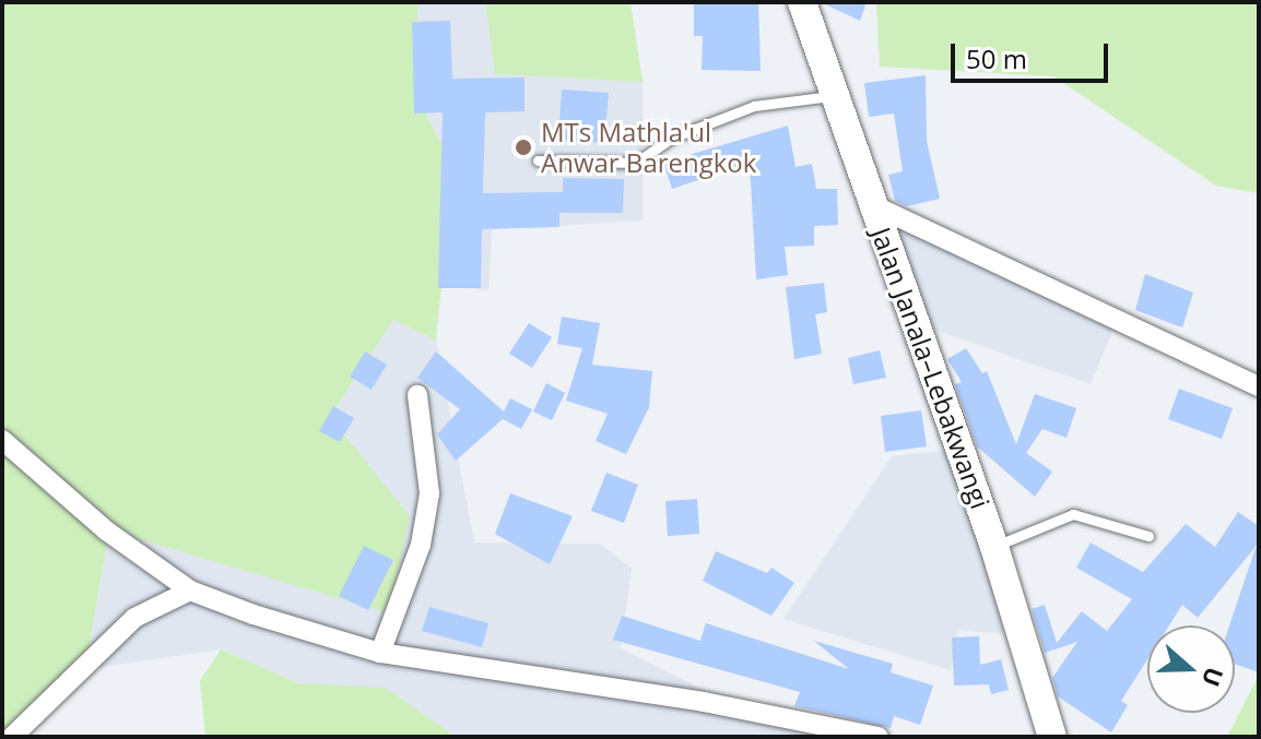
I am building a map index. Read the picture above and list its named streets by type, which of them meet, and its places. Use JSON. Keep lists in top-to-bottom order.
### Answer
{
  "streets": {
    "main road": ["Jalan Janala–Lebakwangi"]
  },
  "places": ["MTs Mathla'ul Anwar Barengkok"],
  "scale_bar": "50 m",
  "north": "right"
}
